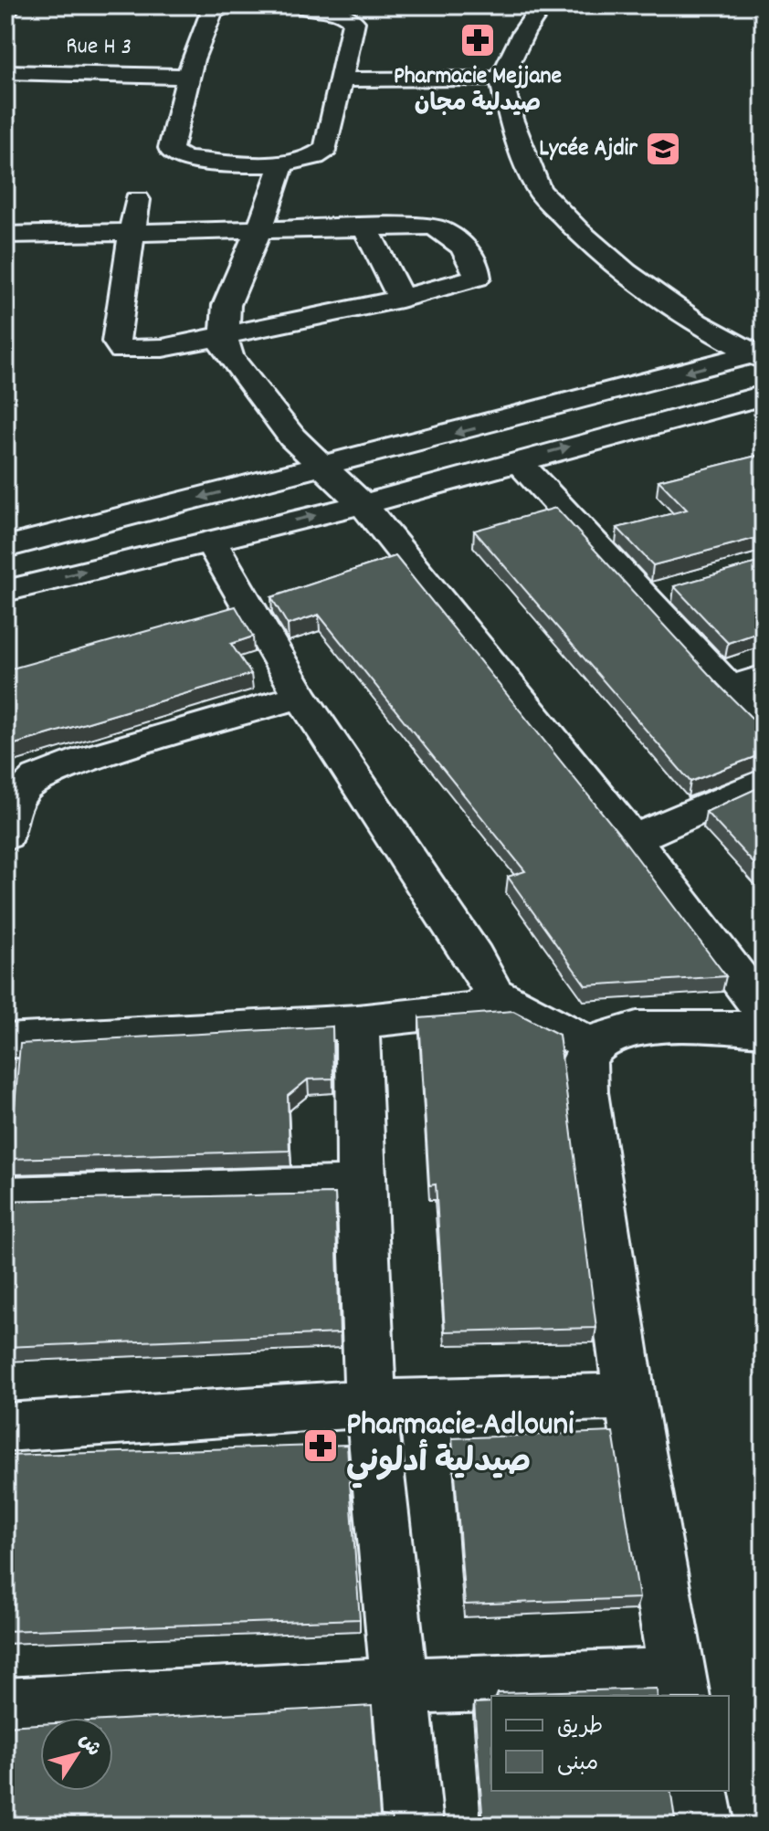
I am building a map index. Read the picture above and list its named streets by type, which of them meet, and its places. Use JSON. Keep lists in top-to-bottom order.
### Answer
{
  "streets": {
    "street": ["Rue H 3"]
  },
  "places": {
    "pharmacy": ["Pharmacie Mejjane صيدلية مجان", "Pharmacie Adlouni صيدلية أدلوني"],
    "school or university": ["Lycée Ajdir"]
  },
  "legend": ["طريق", "مبنى"],
  "north": "top right"
}
